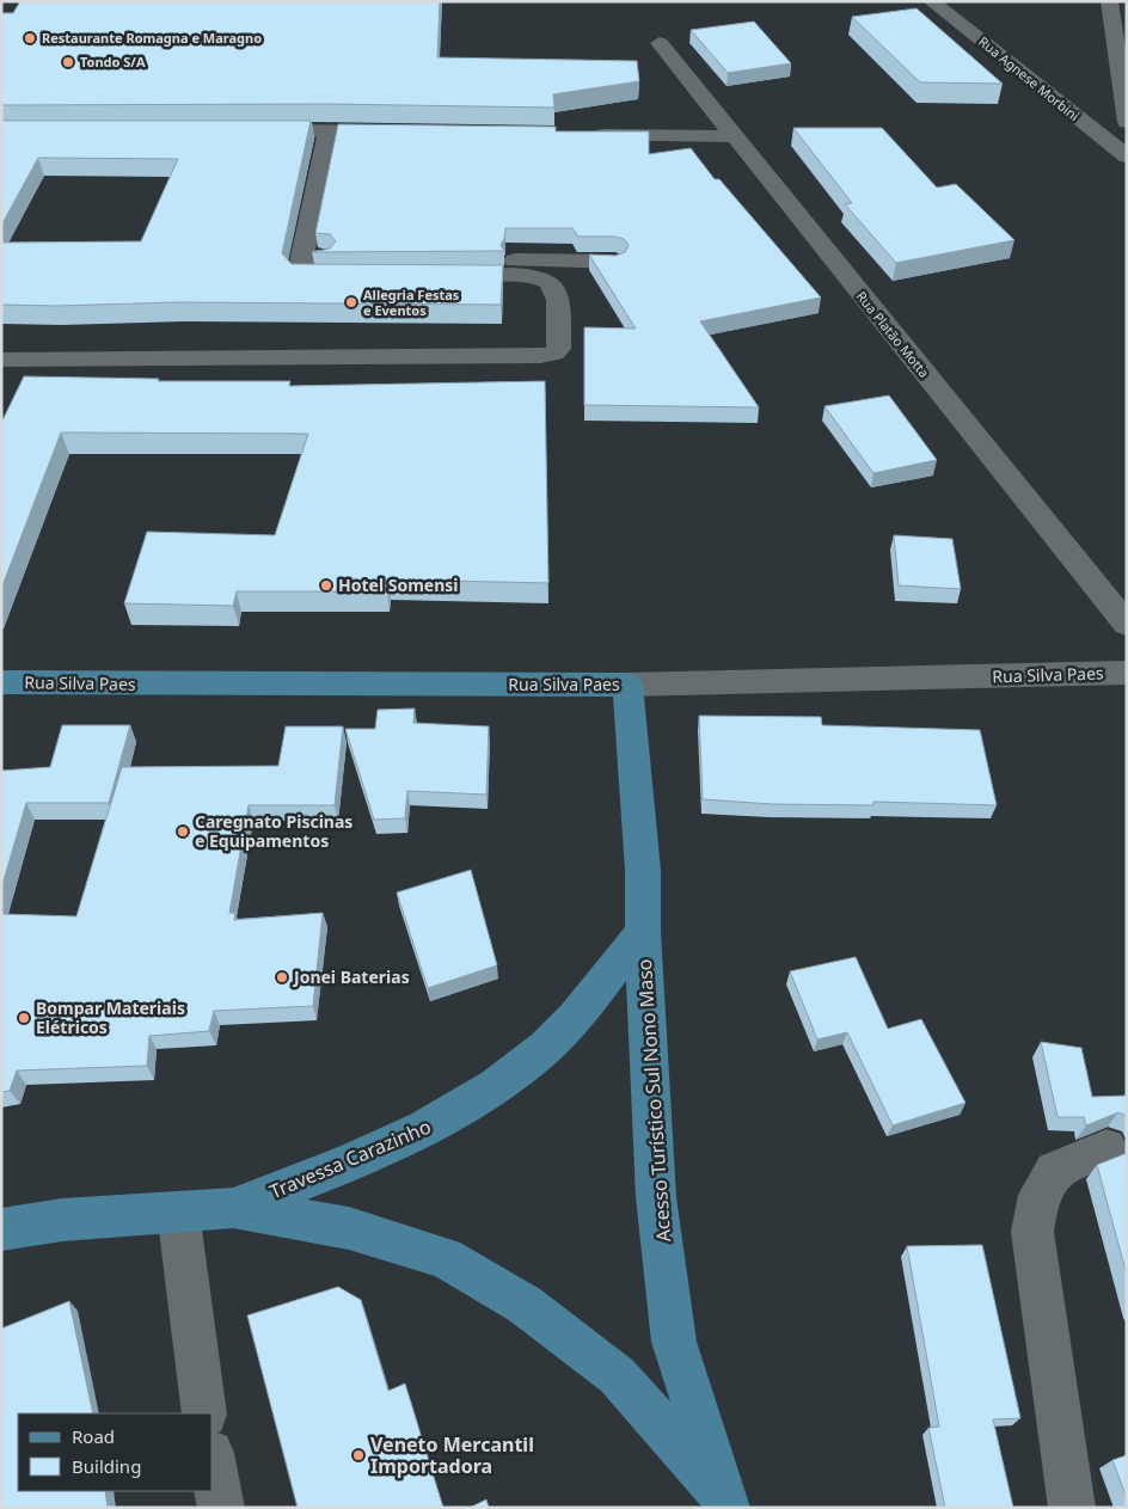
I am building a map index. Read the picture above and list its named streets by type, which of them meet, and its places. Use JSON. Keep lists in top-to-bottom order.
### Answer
{
  "streets": {
    "main road": ["Rua Silva Paes", "Acesso Turístico Sul Nono Maso", "Travessa Carazinho"],
    "street": ["Rua Agnese Morbini", "Rua Platão Motta"]
  },
  "crossings": [
    ["Rua Silva Paes", "Acesso Turístico Sul Nono Maso"],
    ["Acesso Turístico Sul Nono Maso", "Travessa Carazinho"]
  ],
  "places": [
    "Restaurante Romagna e Maragno",
    "Tondo S/A",
    "Allegria Festas e Eventos",
    "Hotel Somensi",
    "Caregnato Piscinas e Equipamentos",
    "Jonei Baterias",
    "Bompar Materiais Elétricos",
    "Veneto Mercantil Importadora"
  ],
  "legend": ["Road", "Building"]
}
